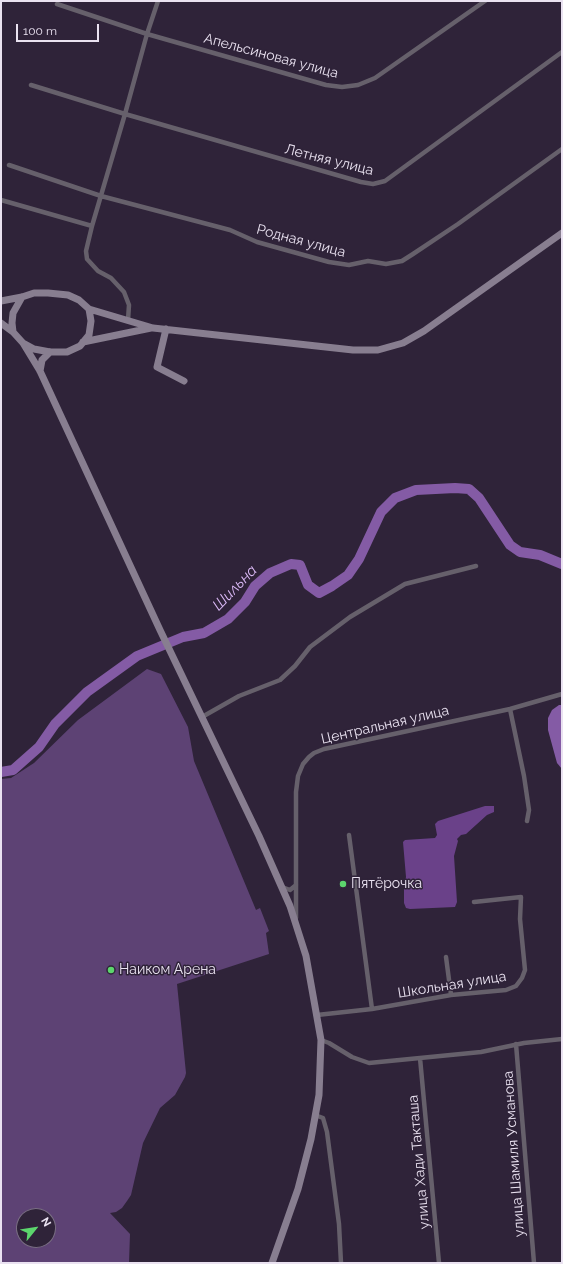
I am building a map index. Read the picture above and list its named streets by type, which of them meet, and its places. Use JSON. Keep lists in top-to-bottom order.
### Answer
{
  "streets": {
    "street": [
      "Апельсиновая улица",
      "Летняя улица",
      "Родная улица",
      "Центральная улица",
      "Школьная улица",
      "улица Шамиля Усманова",
      "улица Хади Такташа"
    ]
  },
  "water": ["Шильна"],
  "places": ["Пятёрочка", "Наиком Арена"],
  "scale_bar": "100 m",
  "north": "top right"
}
